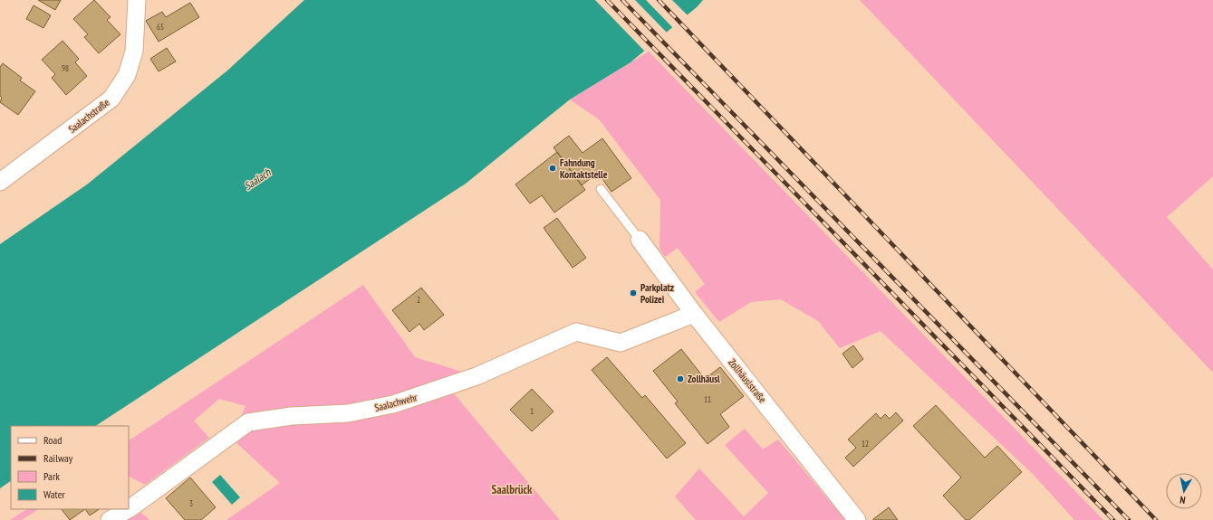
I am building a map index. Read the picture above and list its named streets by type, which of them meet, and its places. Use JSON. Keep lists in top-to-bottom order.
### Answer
{
  "streets": {
    "street": ["Saalachstraße", "Zollhäuslstraße", "Saalachwehr"]
  },
  "crossings": [
    ["Zollhäuslstraße", "Saalachwehr"]
  ],
  "districts": ["Saalbrück"],
  "water": ["Saalach"],
  "places": ["Fahndung Kontaktstelle", "Parkplatz Polizei", "Zollhäusl"],
  "house_numbers": [
    "65",
    "98",
    "2",
    "11",
    "1",
    "12",
    "3"
  ],
  "legend": [
    "Road",
    "Railway",
    "Park",
    "Water"
  ],
  "north": "bottom"
}
